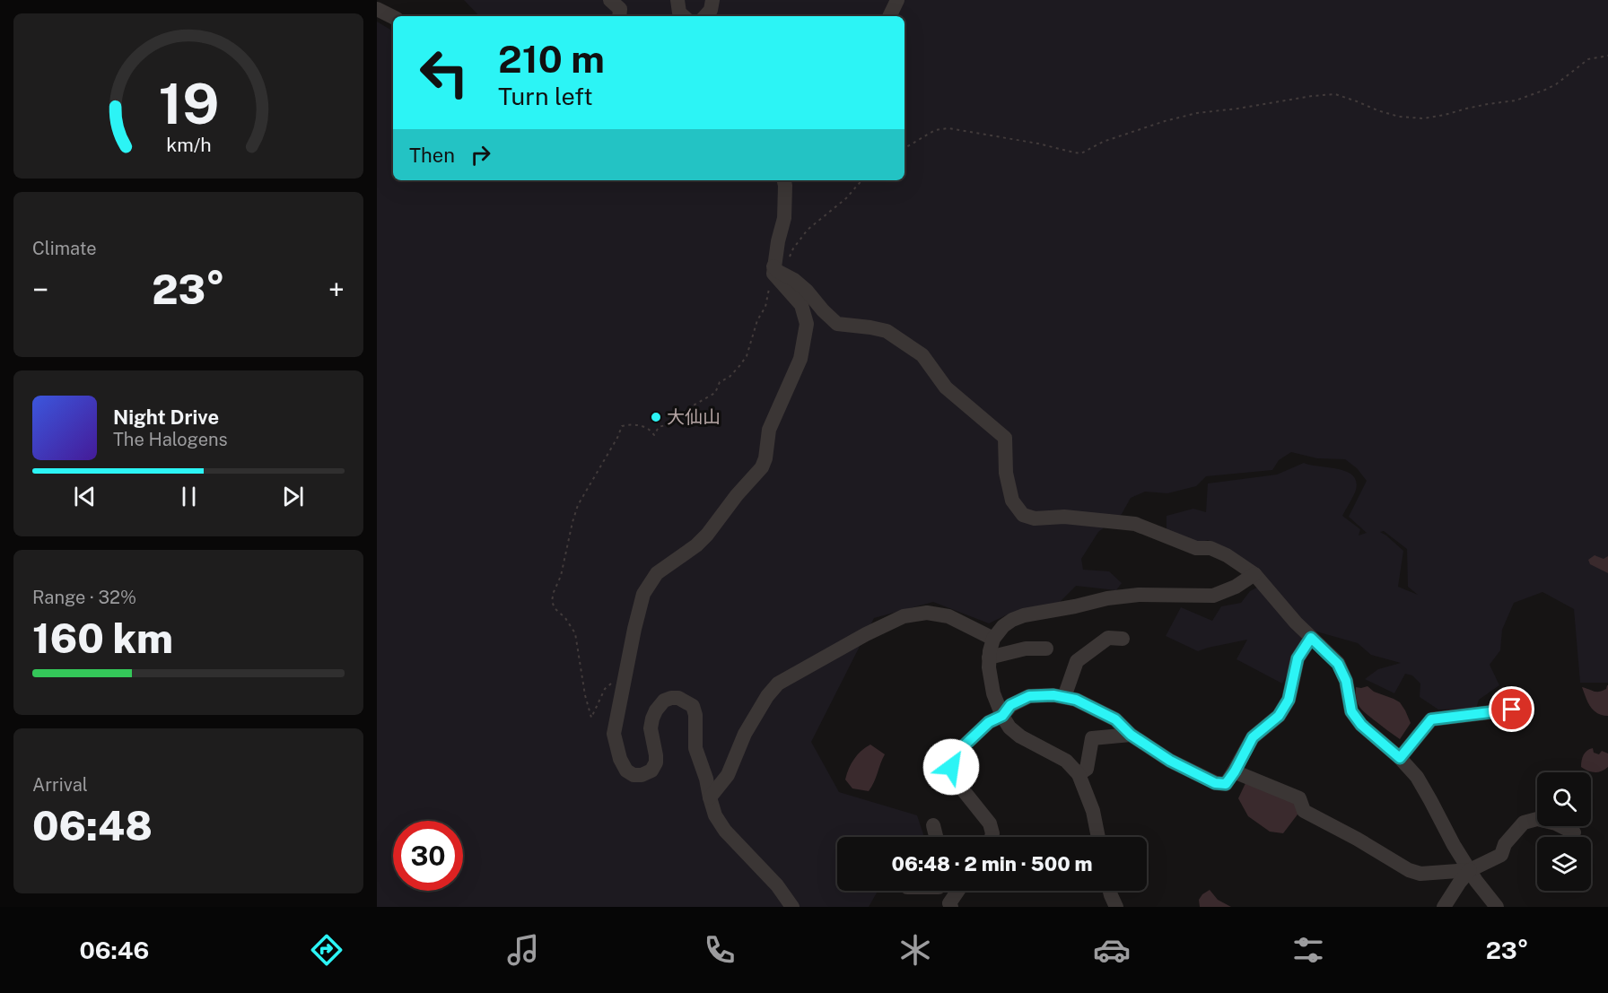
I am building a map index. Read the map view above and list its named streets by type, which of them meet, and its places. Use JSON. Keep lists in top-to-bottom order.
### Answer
{
  "places": ["大仙山"],
  "page": {
    "turn": ["210 m", "Turn left"],
    "then": "Then",
    "tile": [
      "Climate",
      ["Range · 32%", "160 km"],
      ["Arrival", "06:48"]
    ],
    "heat": ["−", "23°", "+"],
    "song": ["Night Drive", "The Halogens"],
    "limit": "30",
    "trip": "06:48 · 2 min · 500 m",
    "tabs": ["06:46", "23°"],
    "gauge": ["19", "km/h"]
  }
}
